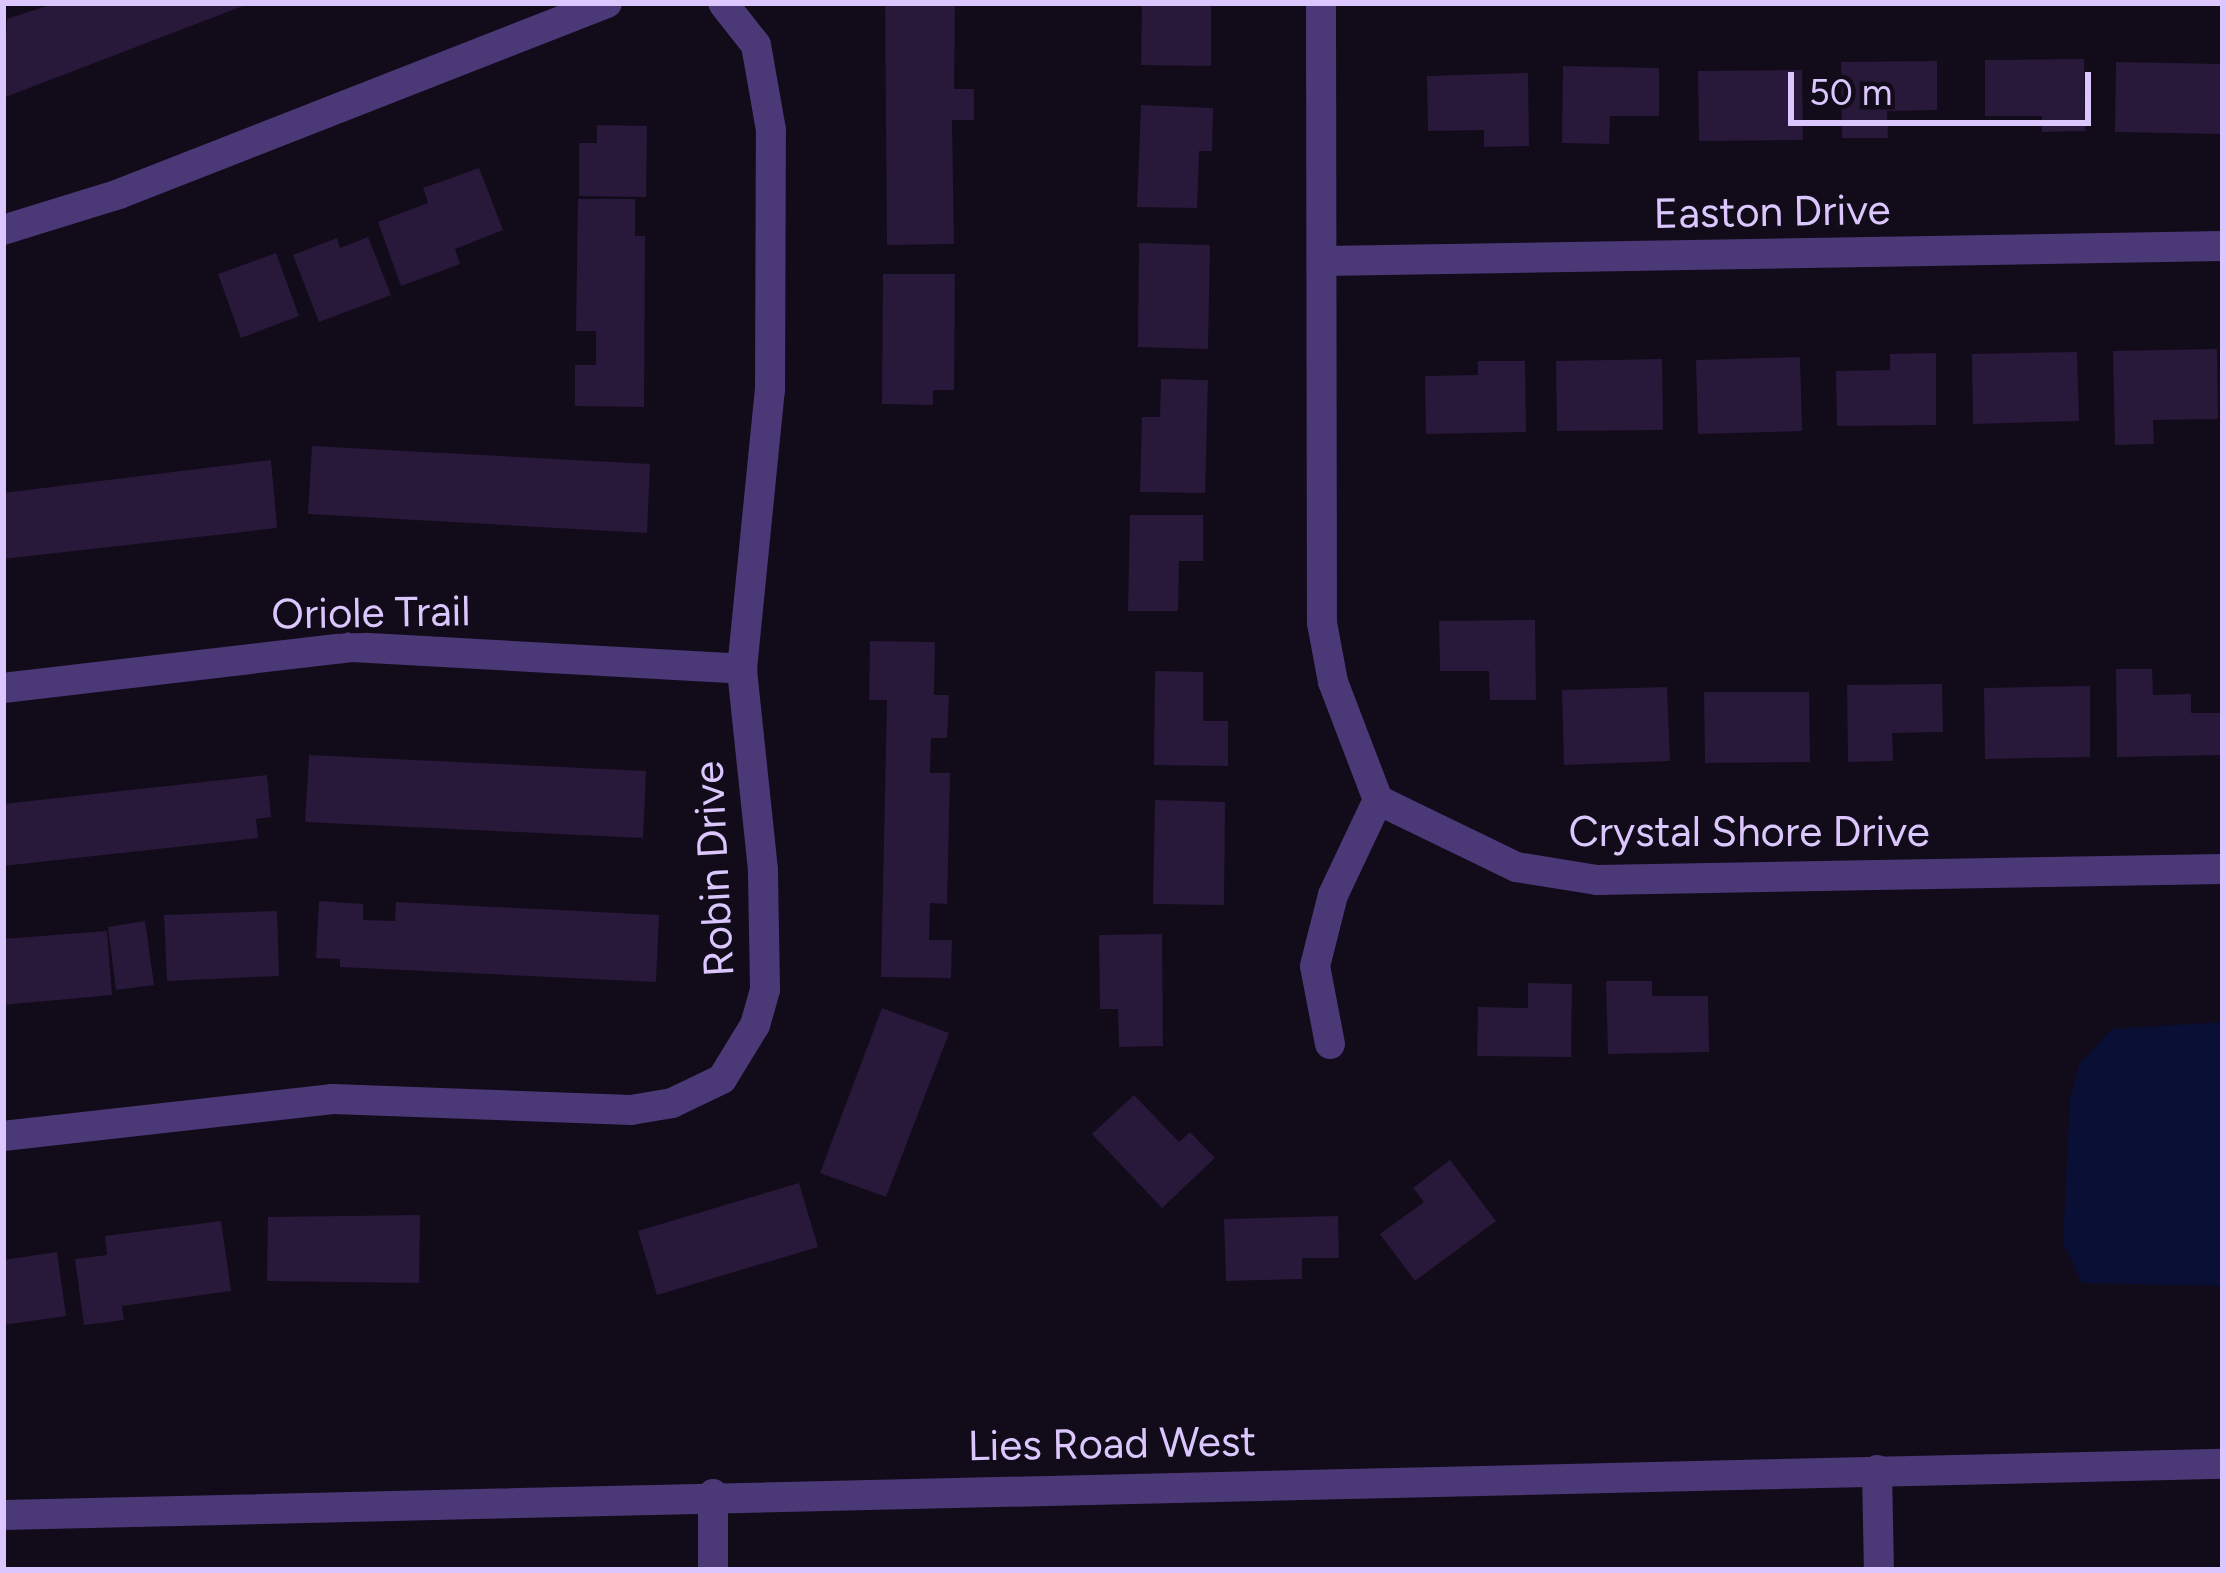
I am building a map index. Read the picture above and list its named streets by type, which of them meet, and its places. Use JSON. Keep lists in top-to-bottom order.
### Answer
{
  "streets": {
    "street": [
      "Easton Drive",
      "Oriole Trail",
      "Crystal Shore Drive",
      "Robin Drive",
      "Lies Road West"
    ]
  },
  "crossings": [
    ["Oriole Trail", "Robin Drive"]
  ],
  "scale_bar": "50 m"
}
